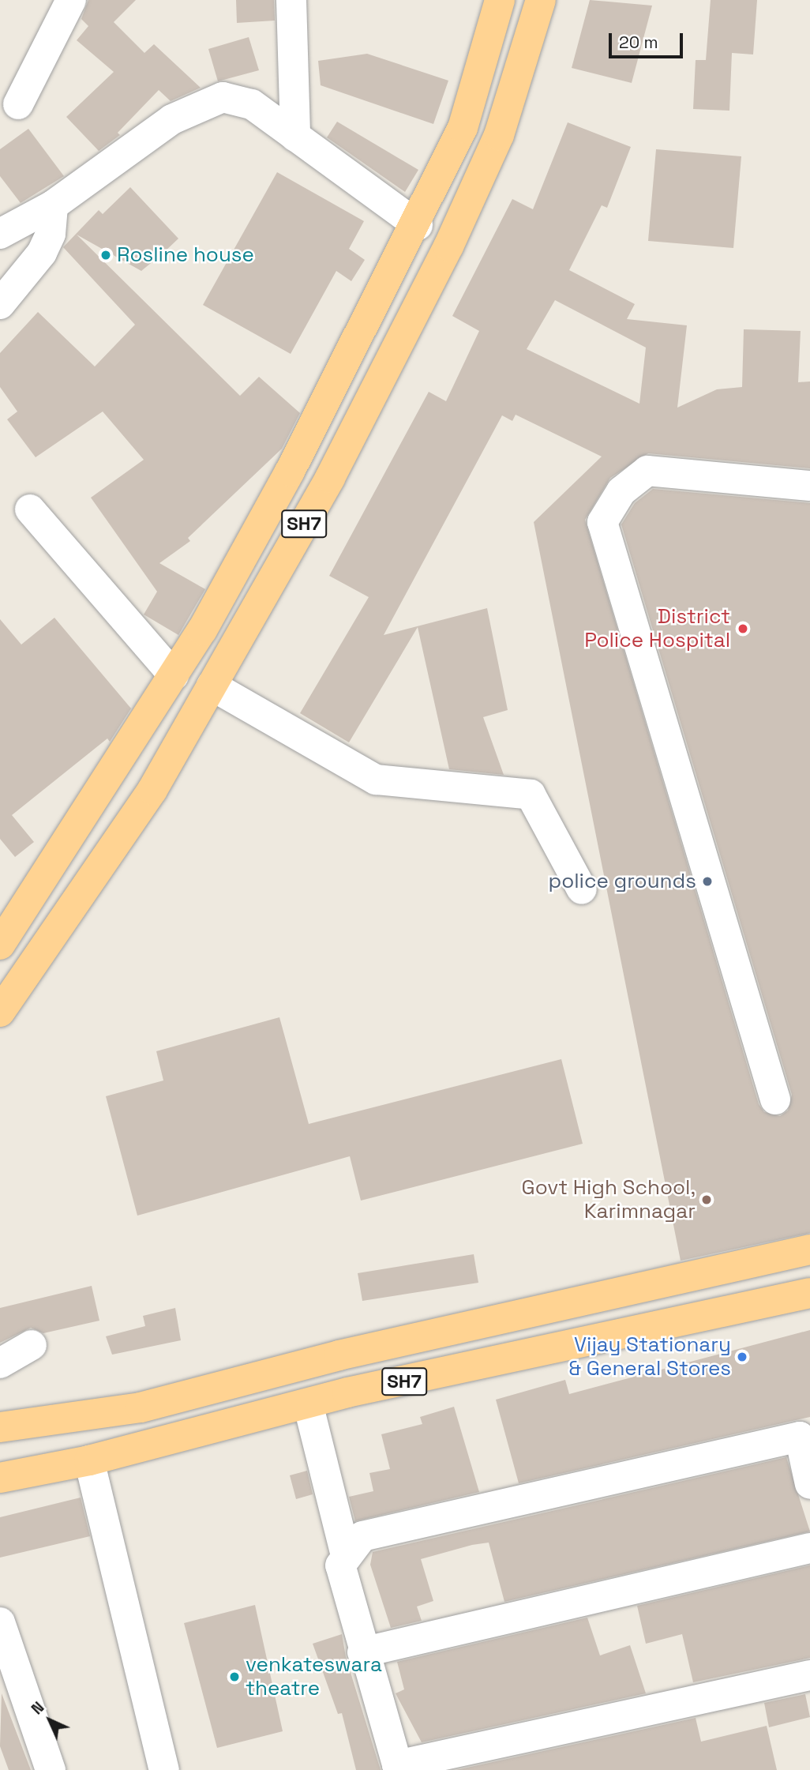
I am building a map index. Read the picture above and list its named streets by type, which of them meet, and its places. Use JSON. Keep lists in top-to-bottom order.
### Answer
{
  "streets": {
    "main road": ["SH7"]
  },
  "places": [
    "Rosline house",
    "District Police Hospital",
    "police grounds",
    "Govt High School, Karimnagar",
    "Vijay Stationary & General Stores",
    "venkateswara theatre"
  ],
  "scale_bar": "20 m",
  "north": "top left"
}
